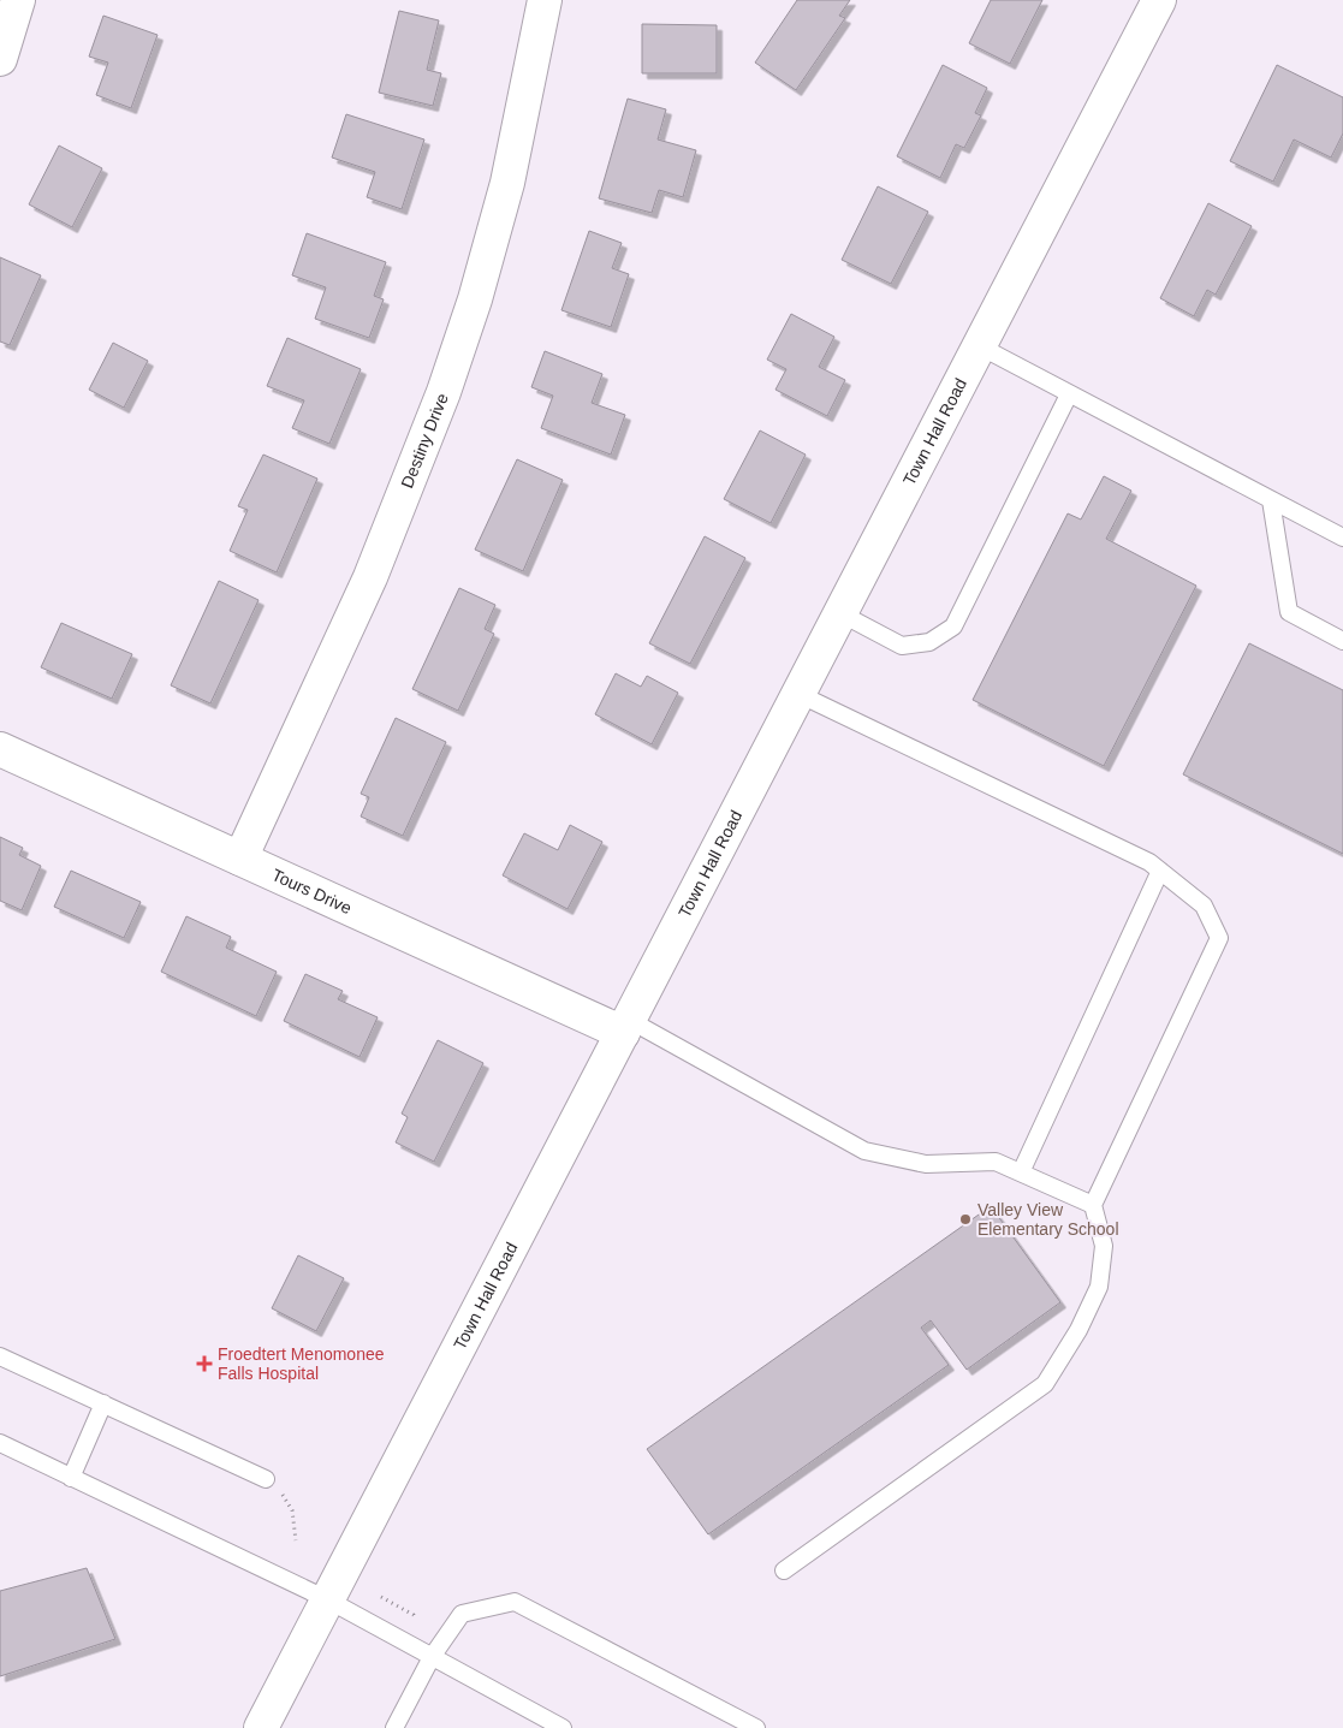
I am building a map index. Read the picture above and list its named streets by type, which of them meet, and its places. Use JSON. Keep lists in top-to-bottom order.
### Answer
{
  "streets": {
    "street": ["Town Hall Road", "Destiny Drive", "Tours Drive"]
  },
  "crossings": [
    ["Town Hall Road", "Tours Drive"],
    ["Destiny Drive", "Tours Drive"]
  ],
  "places": {
    "other": ["Valley View Elementary School"],
    "health": ["Froedtert Menomonee Falls Hospital"]
  }
}
